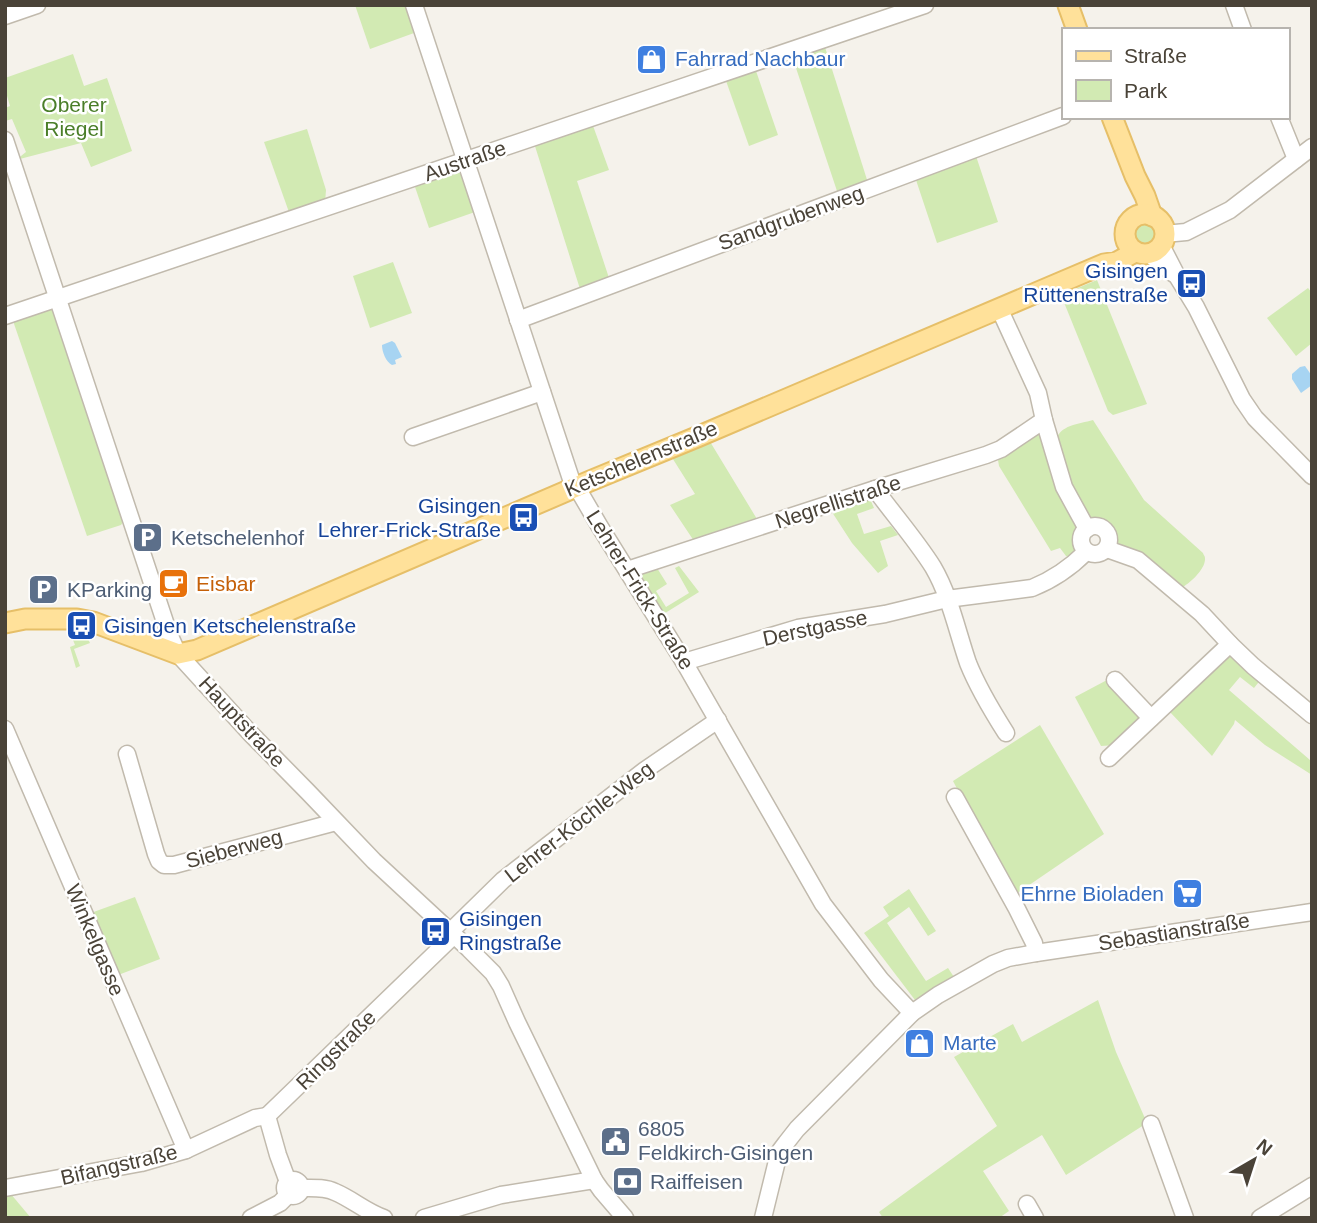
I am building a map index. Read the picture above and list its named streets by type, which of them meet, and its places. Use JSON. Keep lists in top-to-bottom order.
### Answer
{
  "streets": {
    "main road": ["Ketschelenstraße"],
    "street": [
      "Austraße",
      "Sandgrubenweg",
      "Negrellistraße",
      "Lehrer-Frick-Straße",
      "Derstgasse",
      "Hauptstraße",
      "Lehrer-Köchle-Weg",
      "Sieberweg",
      "Sebastianstraße",
      "Winkelgasse",
      "Ringstraße",
      "Bifangstraße"
    ]
  },
  "crossings": [
    ["Austraße", "Lehrer-Frick-Straße"],
    ["Austraße", "Hauptstraße"],
    ["Sandgrubenweg", "Lehrer-Frick-Straße"],
    ["Ketschelenstraße", "Lehrer-Frick-Straße"],
    ["Ketschelenstraße", "Hauptstraße"],
    ["Negrellistraße", "Lehrer-Frick-Straße"],
    ["Lehrer-Frick-Straße", "Derstgasse"],
    ["Lehrer-Frick-Straße", "Lehrer-Köchle-Weg"],
    ["Lehrer-Frick-Straße", "Sebastianstraße"],
    ["Hauptstraße", "Lehrer-Köchle-Weg"],
    ["Hauptstraße", "Sieberweg"],
    ["Hauptstraße", "Ringstraße"],
    ["Lehrer-Köchle-Weg", "Ringstraße"],
    ["Winkelgasse", "Bifangstraße"],
    ["Ringstraße", "Bifangstraße"]
  ],
  "parks": ["Oberer Riegel"],
  "places": {
    "shop": ["Fahrrad Nachbaur", "Marte"],
    "bus stop": [
      "Gisingen Rüttenenstraße",
      "Gisingen Lehrer-Frick-Straße",
      "Gisingen Ketschelenstraße",
      "Gisingen Ringstraße"
    ],
    "parking": ["Ketschelenhof", "KParking"],
    "cafe": ["Eisbar"],
    "supermarket": ["Ehrne Bioladen"],
    "public building": ["6805 Feldkirch-Gisingen"],
    "bank": ["Raiffeisen"]
  },
  "legend": ["Straße", "Park"],
  "north": "top right"
}
